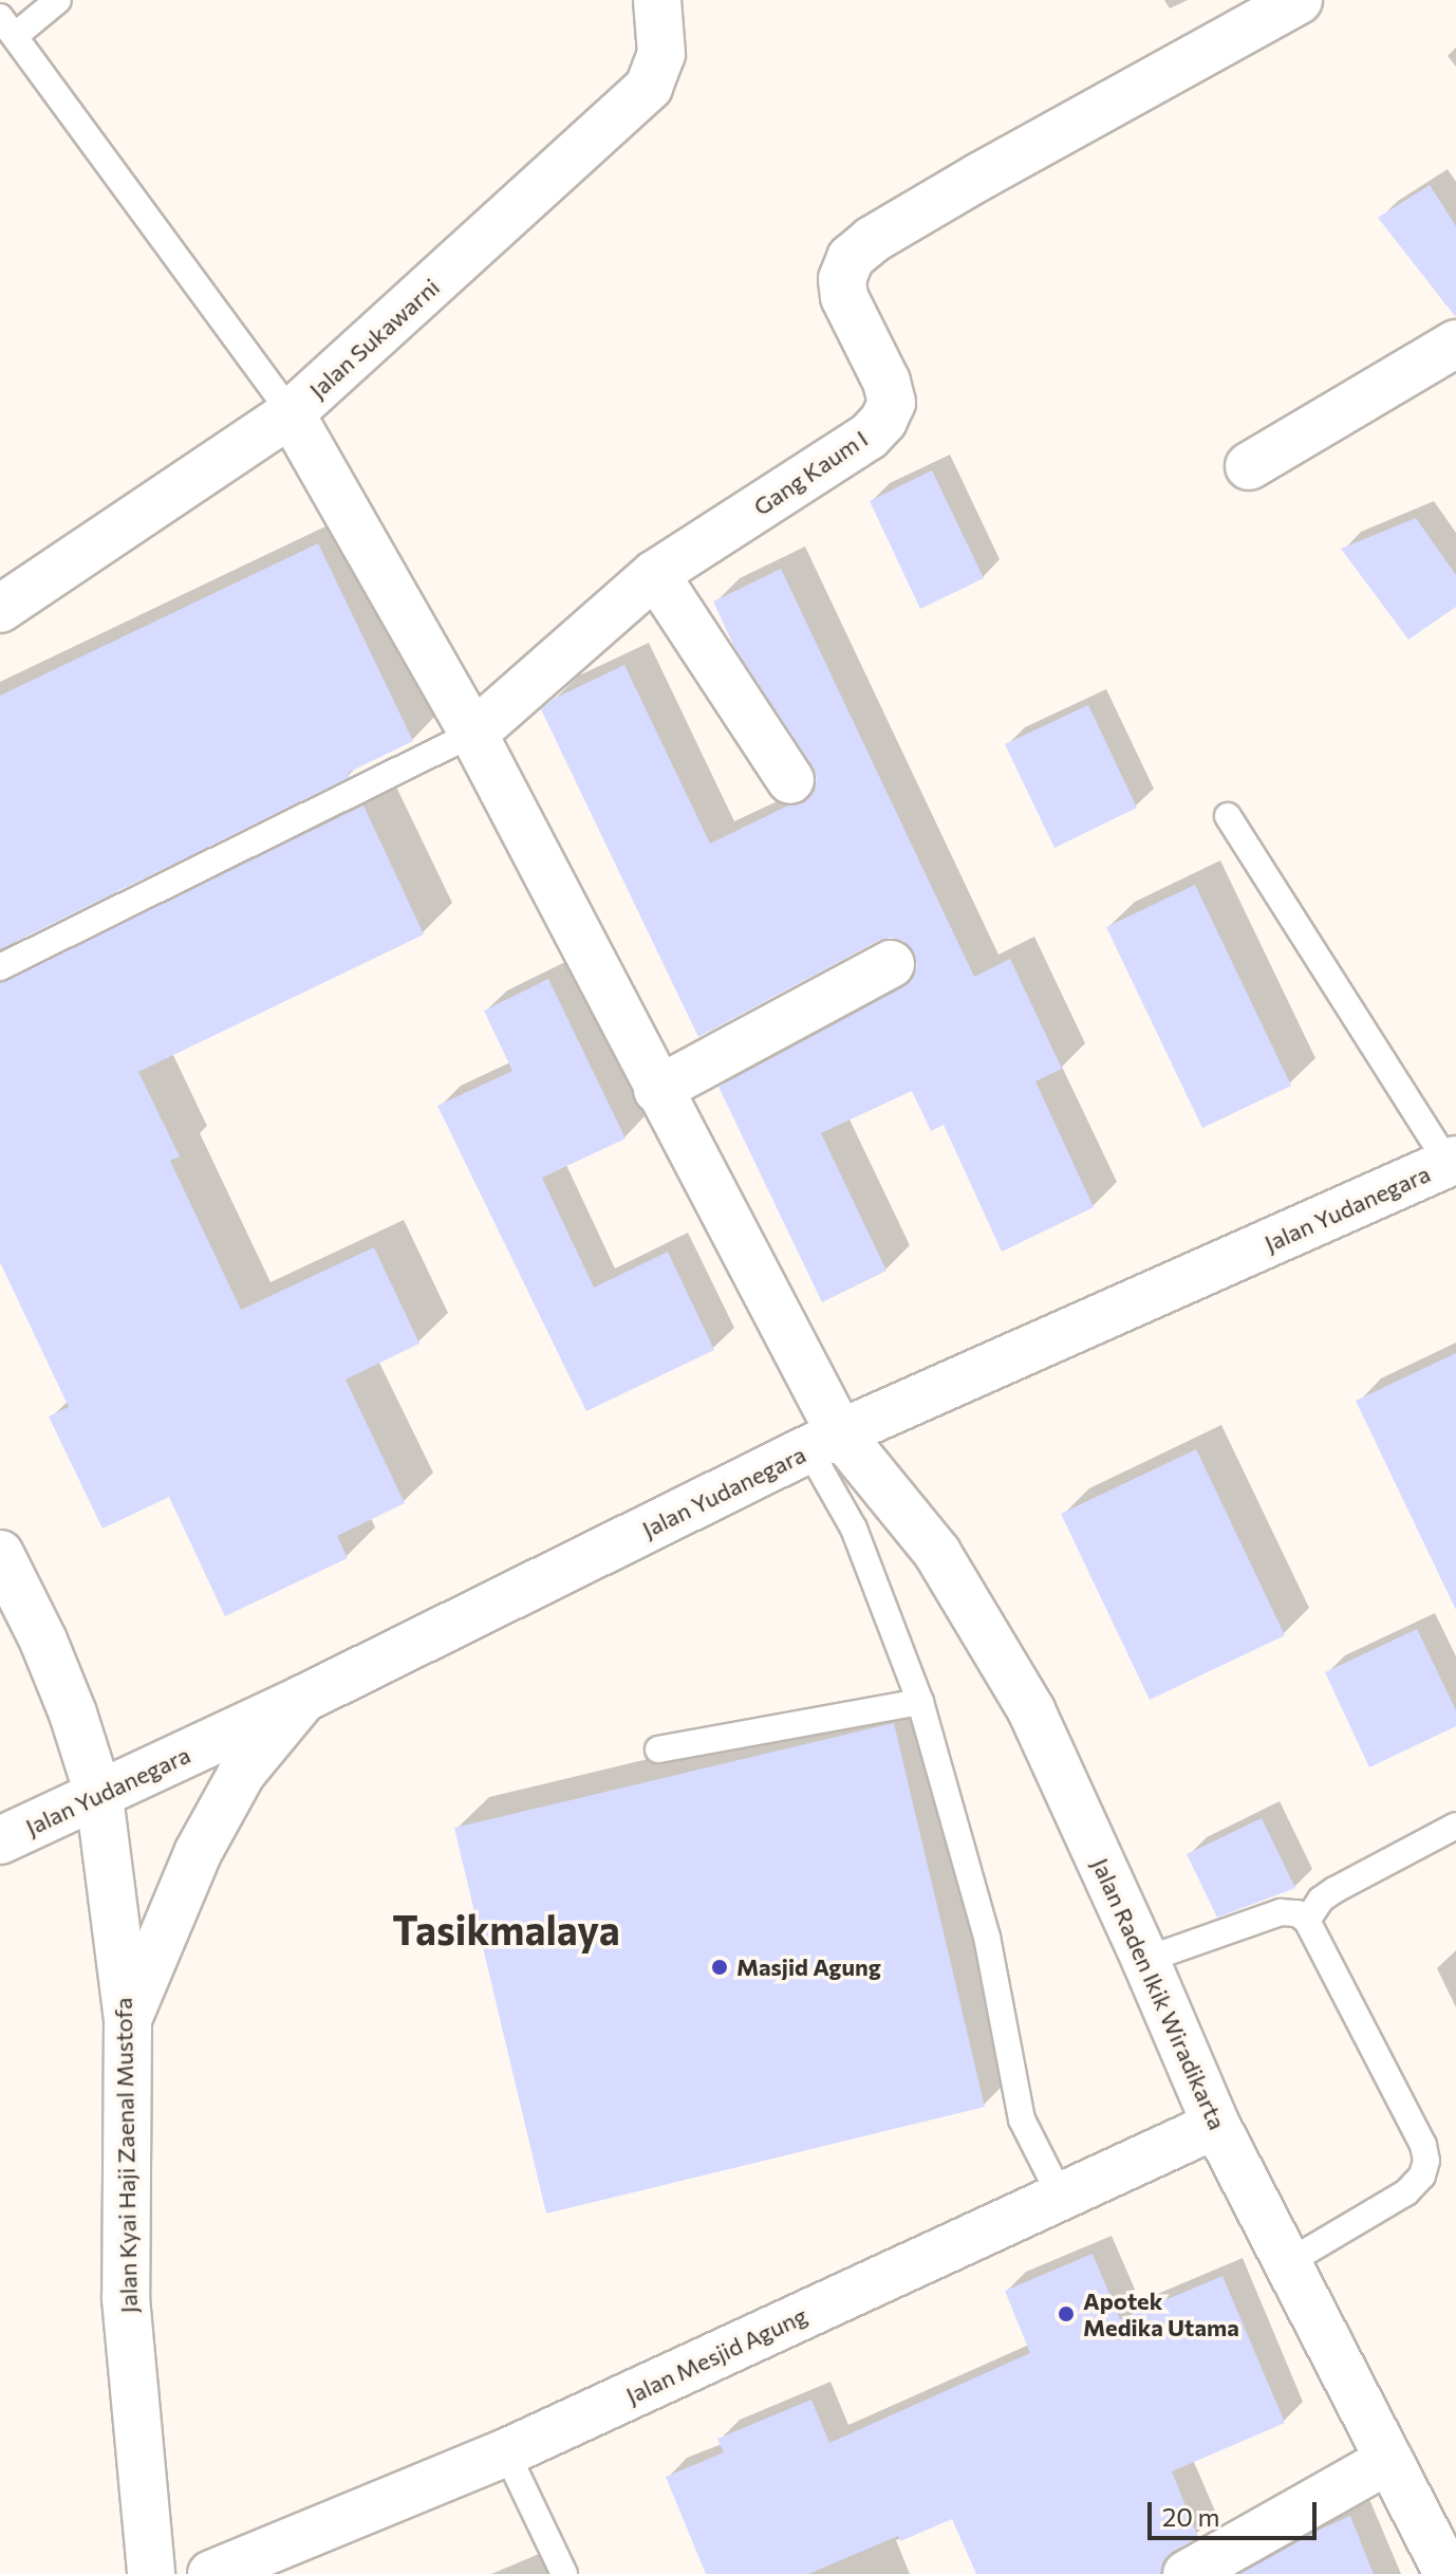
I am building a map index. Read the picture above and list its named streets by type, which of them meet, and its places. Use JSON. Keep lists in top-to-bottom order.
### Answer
{
  "streets": {
    "street": [
      "Jalan Sukawarni",
      "Gang Kaum I",
      "Jalan Yudanegara",
      "Jalan Raden Ikik Wiradikarta",
      "Jalan Kyai Haji Zaenal Mustofa",
      "Jalan Mesjid Agung"
    ]
  },
  "crossings": [
    ["Jalan Sukawarni", "Jalan Raden Ikik Wiradikarta"],
    ["Gang Kaum I", "Jalan Raden Ikik Wiradikarta"],
    ["Jalan Yudanegara", "Jalan Raden Ikik Wiradikarta"],
    ["Jalan Yudanegara", "Jalan Kyai Haji Zaenal Mustofa"],
    ["Jalan Raden Ikik Wiradikarta", "Jalan Mesjid Agung"]
  ],
  "districts": ["Tasikmalaya"],
  "places": ["Masjid Agung", "Apotek Medika Utama"],
  "scale_bar": "20 m"
}
